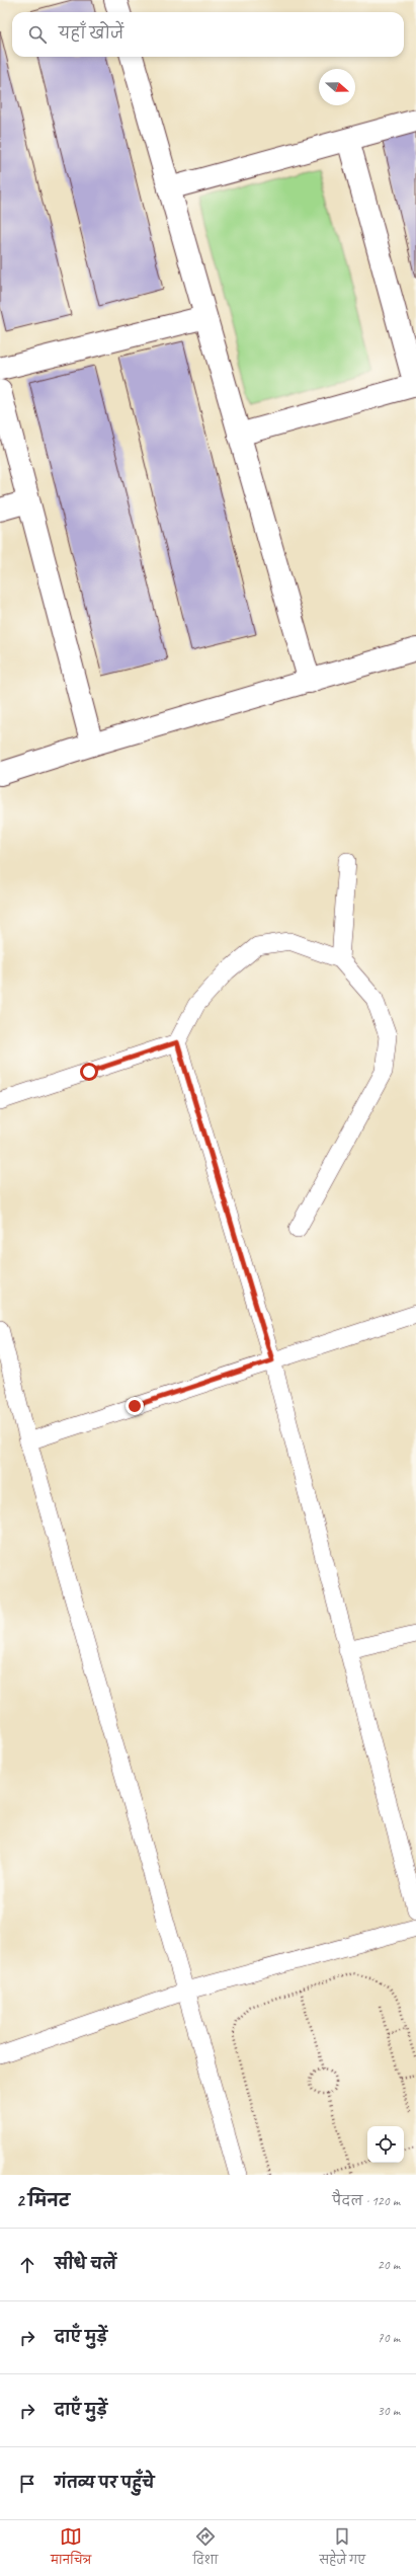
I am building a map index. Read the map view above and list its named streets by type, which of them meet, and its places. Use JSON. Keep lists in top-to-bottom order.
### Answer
{
  "north": "right",
  "page": {
    "search": "यहाँ खोजें",
    "heading": ["2 मिनट", "पैदल · 120 m"],
    "list": [
      ["सीधे चलें", "20 m"],
      ["दाएँ मुड़ें", "70 m"],
      ["दाएँ मुड़ें", "30 m"],
      "गंतव्य पर पहुँचे"
    ],
    "nav": ["मानचित्र", "दिशा", "सहेजे गए"]
  }
}
